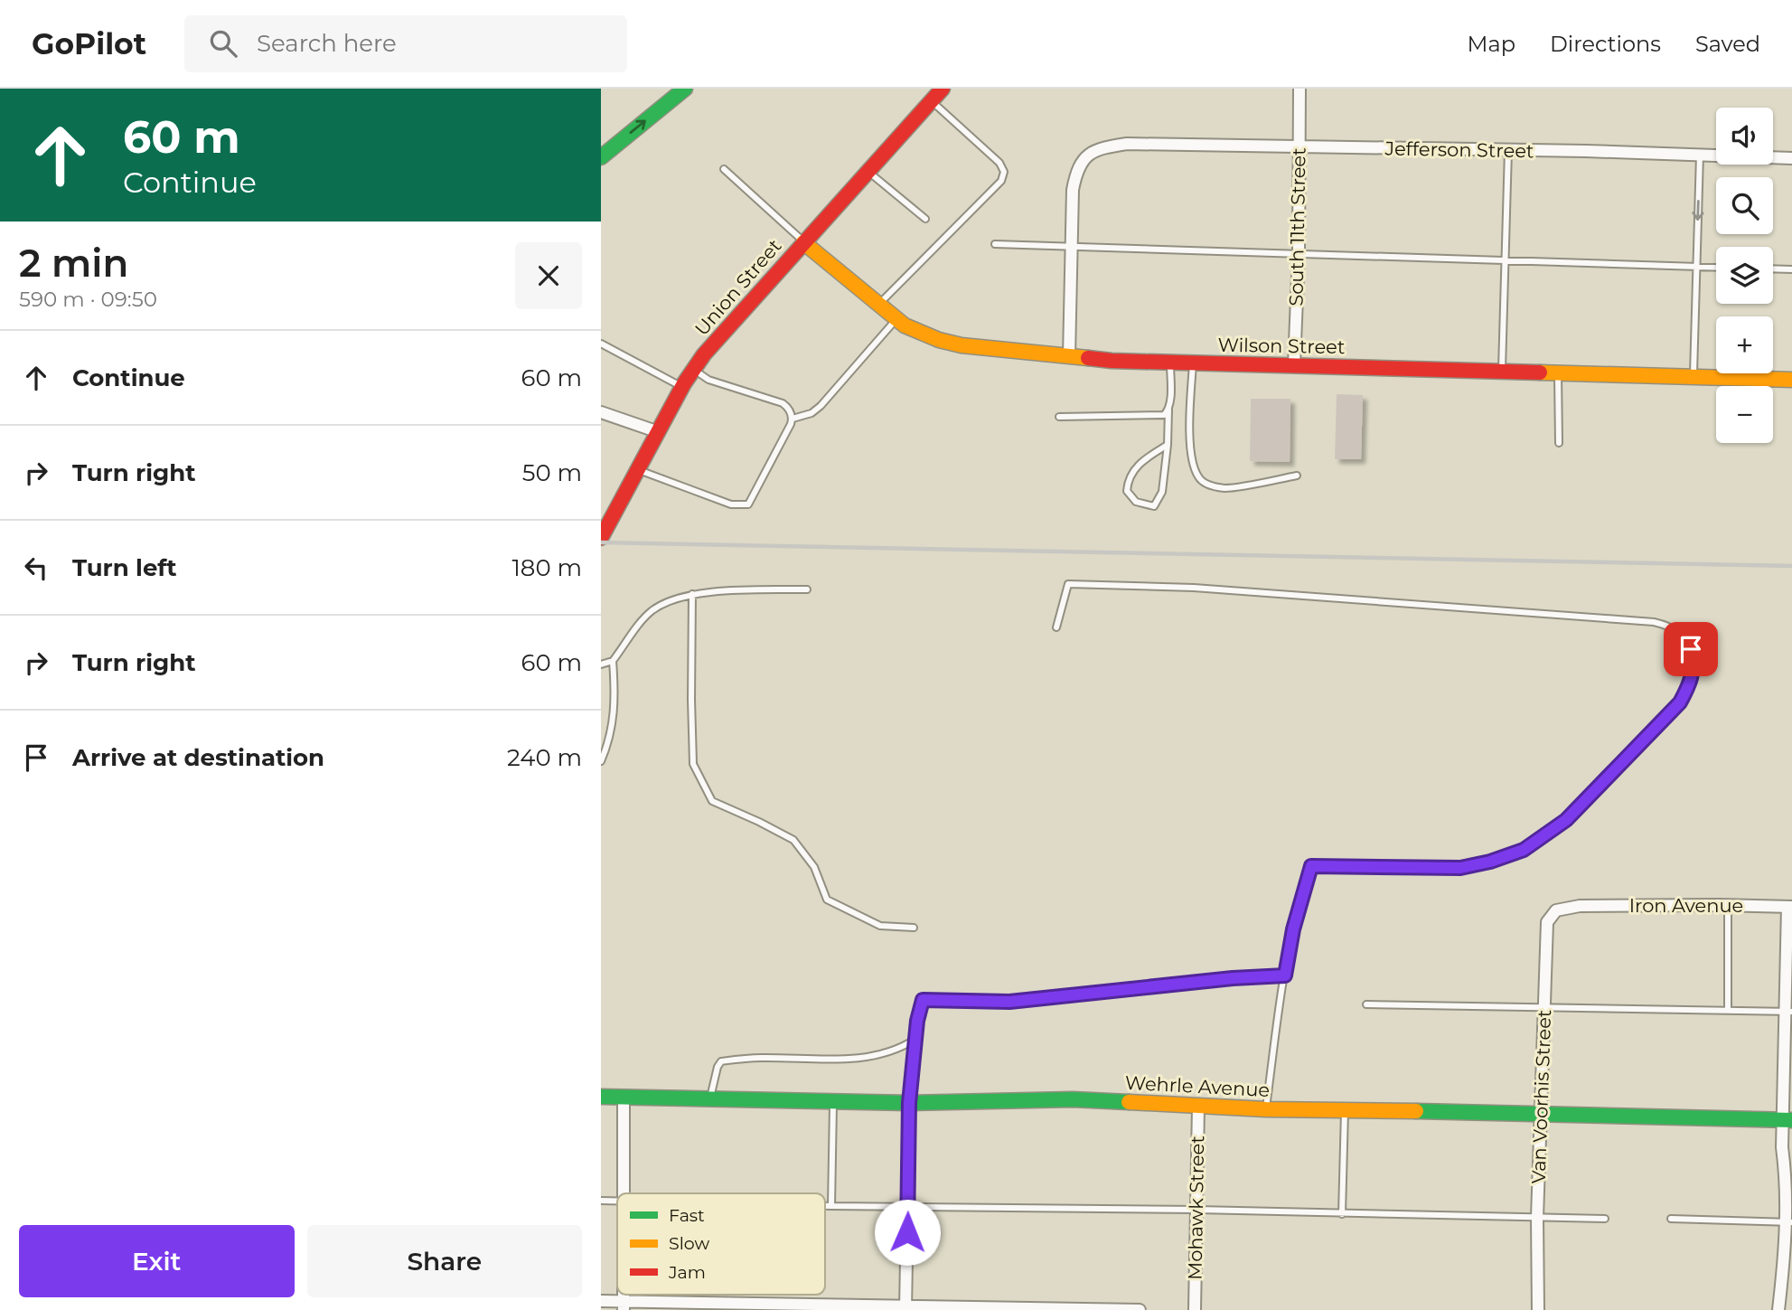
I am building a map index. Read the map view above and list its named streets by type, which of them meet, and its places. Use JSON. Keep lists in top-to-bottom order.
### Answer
{
  "streets": {
    "main road": ["Union Street", "Wilson Street", "Wehrle Avenue"],
    "street": [
      "Jefferson Street",
      "South 11th Street",
      "Iron Avenue",
      "Van Voorhis Street",
      "Mohawk Street"
    ]
  },
  "crossings": [
    ["Jefferson Street", "South 11th Street"],
    ["Jefferson Street", "Wilson Street"],
    ["South 11th Street", "Wilson Street"],
    ["Union Street", "Wilson Street"],
    ["Iron Avenue", "Van Voorhis Street"],
    ["Wehrle Avenue", "Van Voorhis Street"],
    ["Wehrle Avenue", "Mohawk Street"]
  ],
  "legend": ["Fast", "Slow", "Jam"],
  "page": {
    "header": "GoPilot",
    "search": "Search here",
    "nav": ["Map", "Directions", "Saved"],
    "turn": ["60 m", "Continue"],
    "map_buttons": ["+", "−"],
    "heading": ["2 min", "590 m · 09:50"],
    "list": [
      {
        "name": "Continue",
        "value": "60 m"
      },
      {
        "name": "Turn right",
        "value": "50 m"
      },
      {
        "name": "Turn left",
        "value": "180 m"
      },
      {
        "name": "Turn right",
        "value": "60 m"
      },
      {
        "name": "Arrive at destination",
        "value": "240 m"
      }
    ],
    "buttons": ["Exit", "Share"]
  }
}
